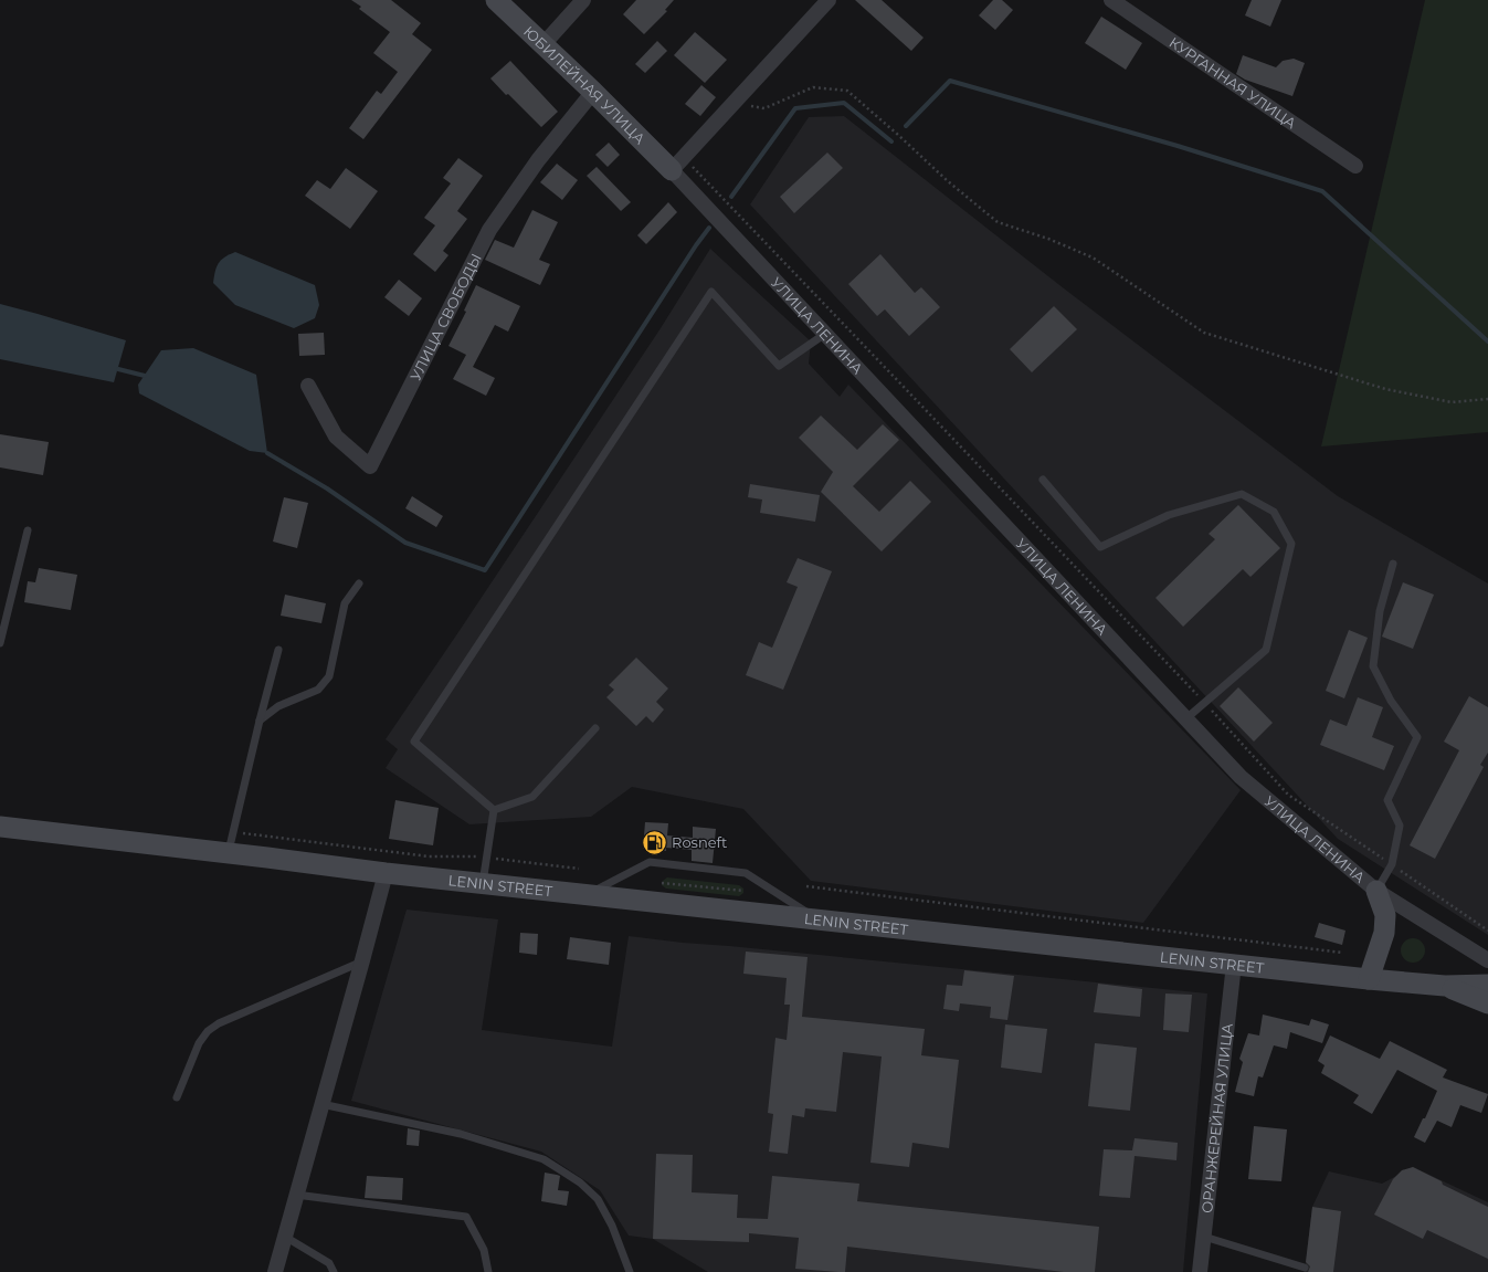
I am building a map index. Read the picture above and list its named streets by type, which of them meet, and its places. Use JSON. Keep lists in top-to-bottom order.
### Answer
{
  "streets": {
    "main road": ["ЮБИЛЕЙНАЯ УЛИЦА", "LENIN STREET"],
    "street": [
      "КУРГАННАЯ УЛИЦА",
      "УЛИЦА СВОБОДЫ",
      "УЛИЦА ЛЕНИНА",
      "ОРАНЖЕРЕЙНАЯ УЛИЦА"
    ]
  },
  "crossings": [
    ["ЮБИЛЕЙНАЯ УЛИЦА", "УЛИЦА СВОБОДЫ"],
    ["ЮБИЛЕЙНАЯ УЛИЦА", "УЛИЦА ЛЕНИНА"],
    ["LENIN STREET", "ОРАНЖЕРЕЙНАЯ УЛИЦА"]
  ],
  "places": {
    "fuel station": ["Rosneft"]
  }
}
